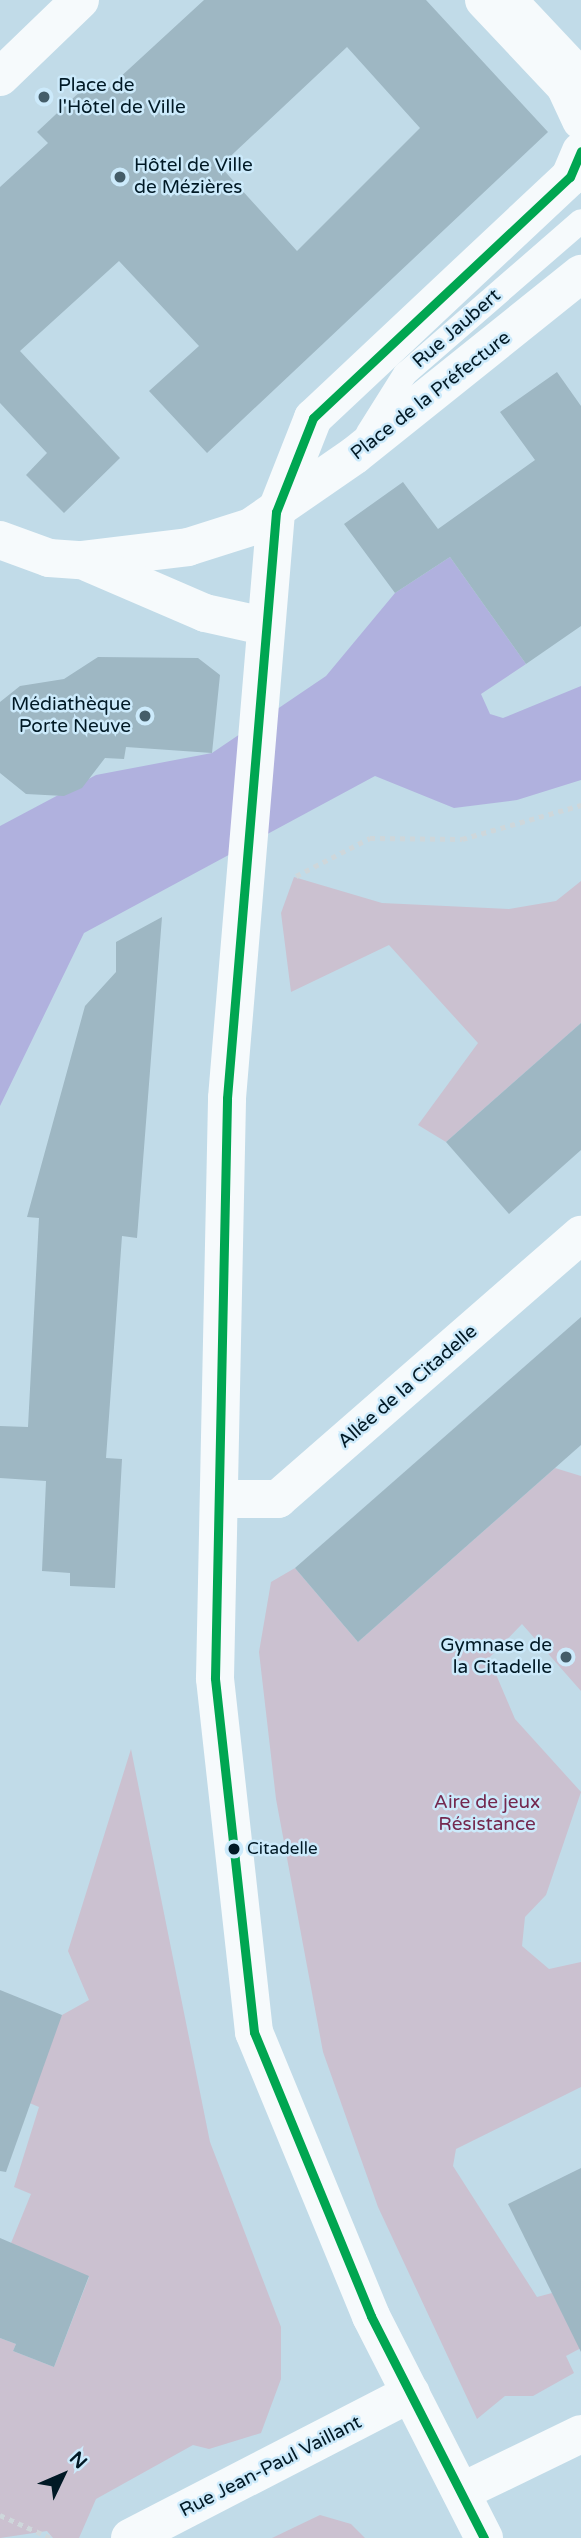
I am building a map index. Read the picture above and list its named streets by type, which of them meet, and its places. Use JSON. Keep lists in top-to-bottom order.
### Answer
{
  "streets": {
    "main road": ["Place de la Préfecture", "Allée de la Citadelle", "Rue Jean-Paul Vaillant"],
    "lane": ["Rue Jaubert"]
  },
  "crossings": [
    ["Rue Jaubert", "Place de la Préfecture"]
  ],
  "parks": ["Aire de jeux Résistance"],
  "places": [
    "Place de l'Hôtel de Ville",
    "Hôtel de Ville de Mézières",
    "Médiathèque Porte Neuve",
    "Gymnase de la Citadelle",
    "Citadelle"
  ],
  "north": "top right"
}
